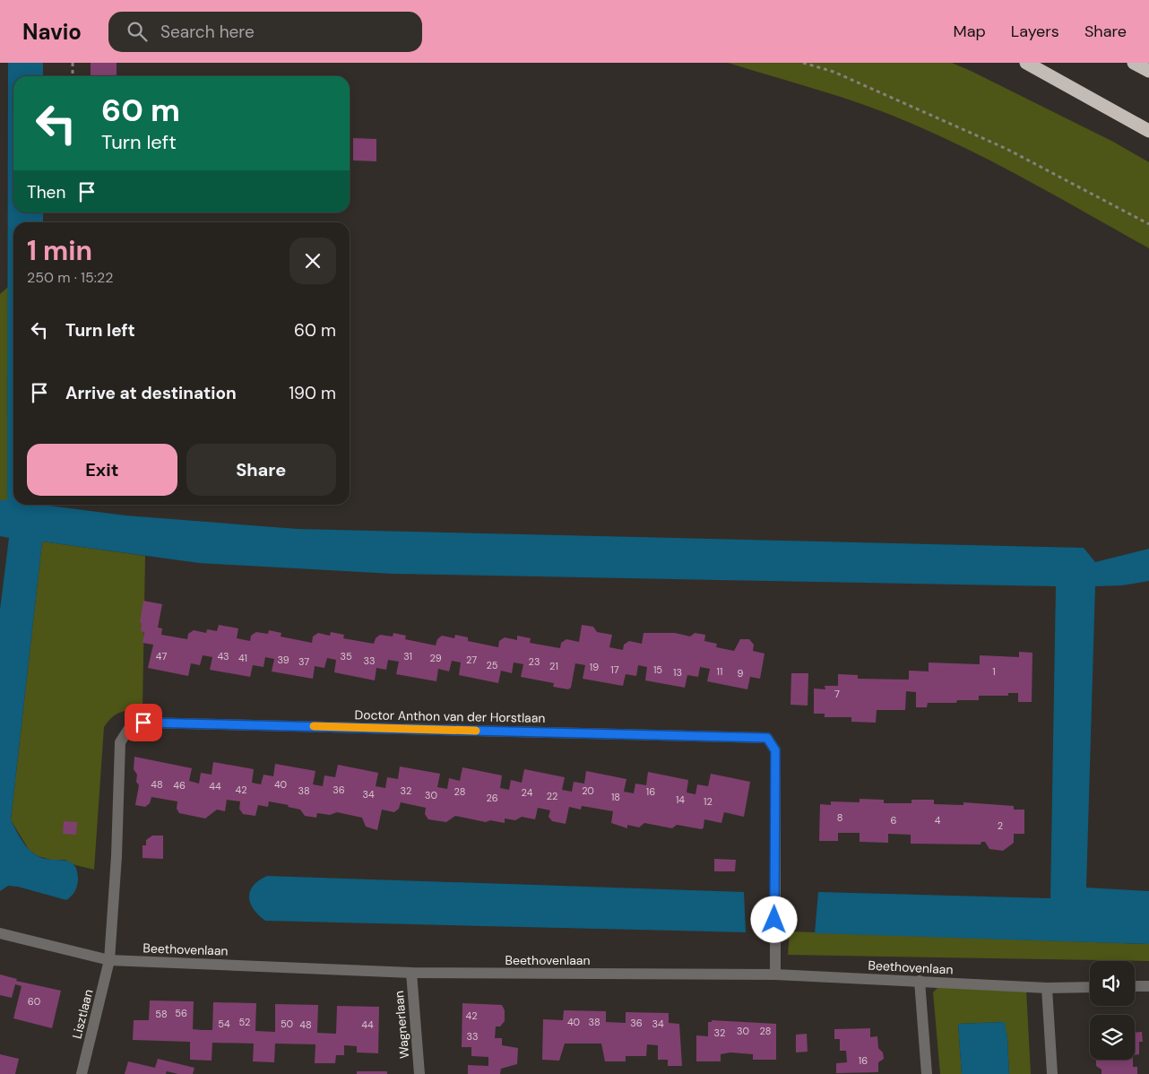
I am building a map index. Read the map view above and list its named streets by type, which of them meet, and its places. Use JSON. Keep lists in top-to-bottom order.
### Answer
{
  "streets": {
    "street": [
      "Doctor Anthon van der Horstlaan",
      "Beethovenlaan",
      "Lisztlaan",
      "Wagnerlaan"
    ]
  },
  "crossings": [
    ["Doctor Anthon van der Horstlaan", "Beethovenlaan"],
    ["Doctor Anthon van der Horstlaan", "Lisztlaan"],
    ["Beethovenlaan", "Lisztlaan"],
    ["Beethovenlaan", "Wagnerlaan"]
  ],
  "house_numbers": [
    "47",
    "43",
    "35",
    "31",
    "41",
    "29",
    "39",
    "27",
    "33",
    "37",
    "23",
    "25",
    "21",
    "19",
    "17",
    "15",
    "11",
    "1",
    "13",
    "9",
    "7",
    "48",
    "40",
    "46",
    "44",
    "42",
    "36",
    "38",
    "32",
    "20",
    "28",
    "16",
    "24",
    "34",
    "30",
    "22",
    "18",
    "26",
    "14",
    "12",
    "8",
    "6",
    "4",
    "2",
    "60",
    "56",
    "58",
    "42",
    "52",
    "40",
    "38",
    "36",
    "54",
    "50",
    "34",
    "48",
    "44",
    "30",
    "28",
    "32",
    "33",
    "16"
  ],
  "page": {
    "header": "Navio",
    "search": "Search here",
    "nav": ["Map", "Layers", "Share"],
    "turn": ["60 m", "Turn left"],
    "then": "Then",
    "heading": ["1 min", "250 m · 15:22"],
    "list": [
      {
        "name": "Turn left",
        "value": "60 m"
      },
      {
        "name": "Arrive at destination",
        "value": "190 m"
      }
    ],
    "buttons": ["Exit", "Share"]
  }
}
